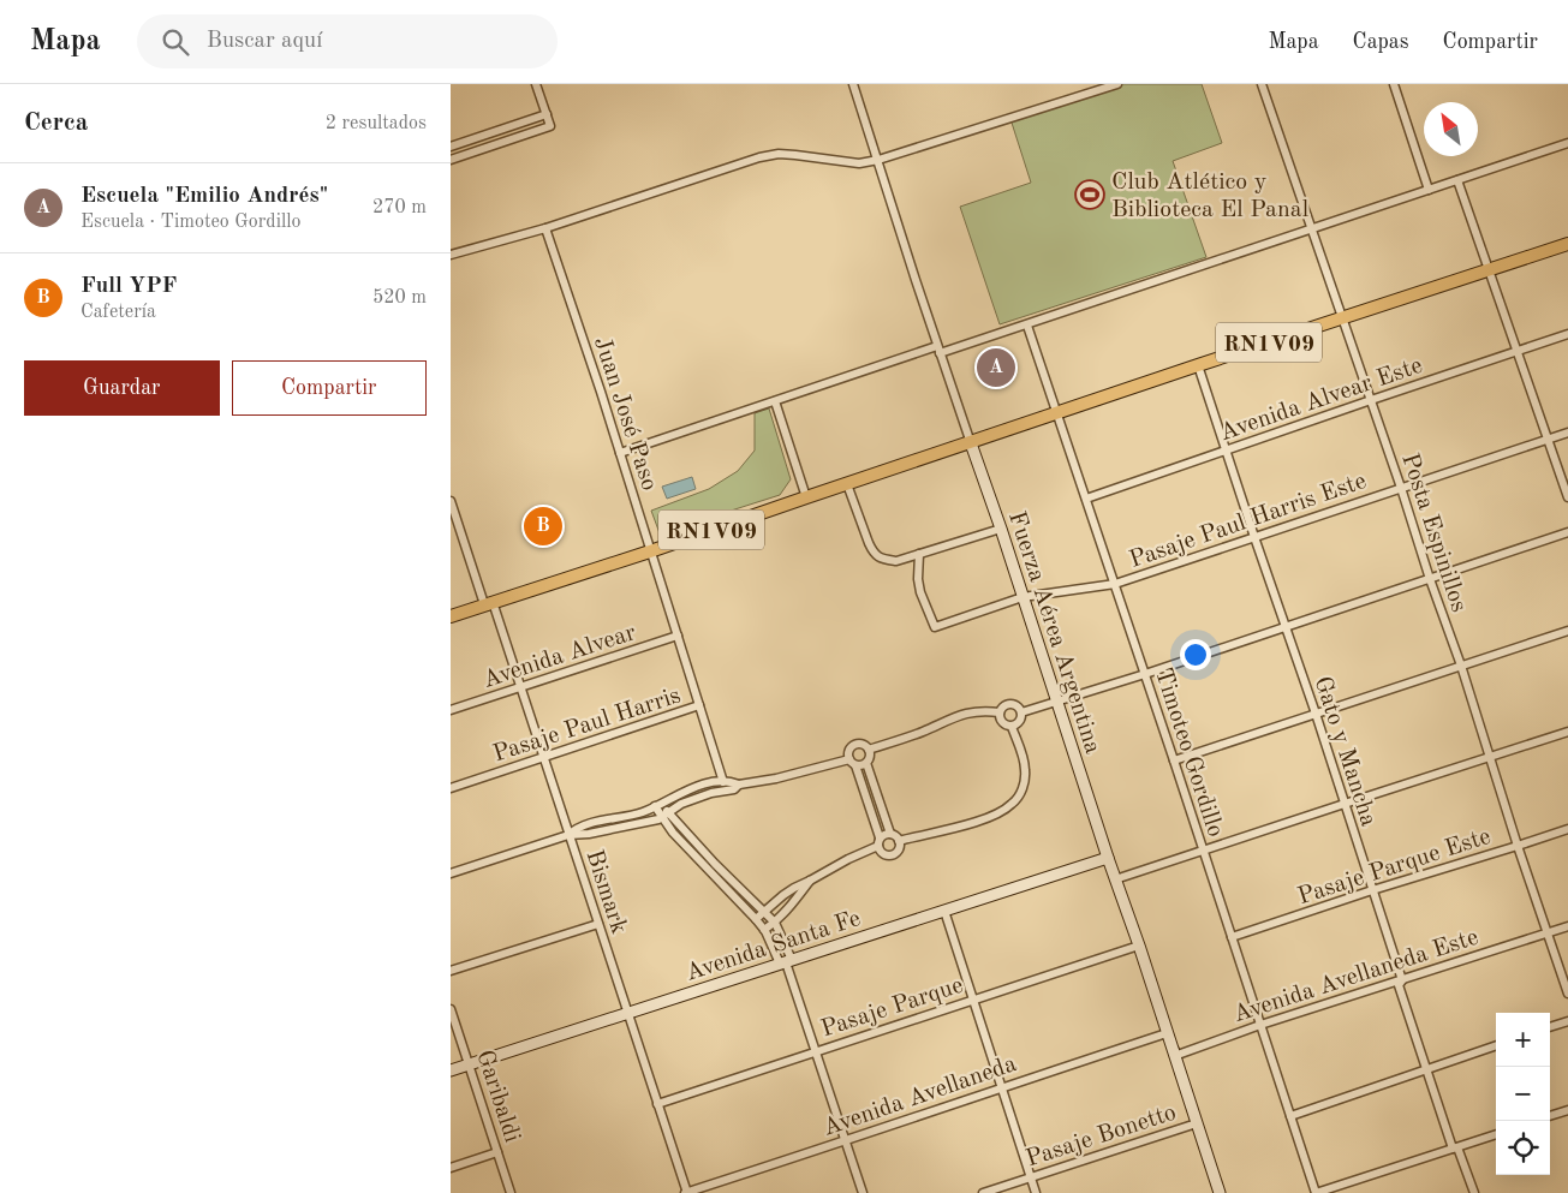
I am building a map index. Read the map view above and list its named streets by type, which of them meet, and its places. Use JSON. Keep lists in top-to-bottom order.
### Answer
{
  "streets": {
    "main road": ["RN1V09"],
    "street": [
      "Avenida Alvear Este",
      "Juan José Paso",
      "Pasaje Paul Harris Este",
      "Posta Espinillos",
      "Fuerza Aérea Argentina",
      "Avenida Alvear",
      "Pasaje Paul Harris",
      "Gato y Mancha",
      "Timoteo Gordillo",
      "Pasaje Parque Este",
      "Bismark",
      "Avenida Santa Fe",
      "Avenida Avellaneda Este",
      "Pasaje Parque",
      "Avenida Avellaneda",
      "Garibaldi",
      "Pasaje Bonetto"
    ]
  },
  "crossings": [
    ["RN1V09", "Juan José Paso"],
    ["RN1V09", "Posta Espinillos"],
    ["RN1V09", "Fuerza Aérea Argentina"],
    ["RN1V09", "Gato y Mancha"],
    ["RN1V09", "Timoteo Gordillo"],
    ["RN1V09", "Bismark"],
    ["Avenida Alvear Este", "Posta Espinillos"],
    ["Avenida Alvear Este", "Gato y Mancha"],
    ["Avenida Alvear Este", "Timoteo Gordillo"],
    ["Juan José Paso", "Avenida Alvear"],
    ["Juan José Paso", "Pasaje Paul Harris"],
    ["Pasaje Paul Harris Este", "Posta Espinillos"],
    ["Pasaje Paul Harris Este", "Fuerza Aérea Argentina"],
    ["Pasaje Paul Harris Este", "Gato y Mancha"],
    ["Pasaje Paul Harris Este", "Timoteo Gordillo"],
    ["Posta Espinillos", "Pasaje Parque Este"],
    ["Posta Espinillos", "Avenida Avellaneda Este"],
    ["Fuerza Aérea Argentina", "Avenida Santa Fe"],
    ["Fuerza Aérea Argentina", "Avenida Avellaneda Este"],
    ["Fuerza Aérea Argentina", "Pasaje Parque"],
    ["Fuerza Aérea Argentina", "Avenida Avellaneda"],
    ["Fuerza Aérea Argentina", "Pasaje Bonetto"],
    ["Avenida Alvear", "Bismark"],
    ["Pasaje Paul Harris", "Bismark"],
    ["Gato y Mancha", "Pasaje Parque Este"],
    ["Gato y Mancha", "Avenida Avellaneda Este"],
    ["Timoteo Gordillo", "Pasaje Parque Este"],
    ["Timoteo Gordillo", "Avenida Avellaneda Este"],
    ["Bismark", "Avenida Santa Fe"],
    ["Bismark", "Pasaje Parque"],
    ["Bismark", "Avenida Avellaneda"],
    ["Avenida Santa Fe", "Garibaldi"],
    ["Avenida Avellaneda Este", "Avenida Avellaneda"]
  ],
  "places": {
    "sports": ["Club Atlético y Biblioteca El Panal"]
  },
  "north": "top left",
  "page": {
    "header": "Mapa",
    "search": "Buscar aquí",
    "nav": ["Mapa", "Capas", "Compartir"],
    "heading": ["Cerca", "2 resultados"],
    "list": [
      {
        "mark": "A",
        "name": "Escuela \"Emilio Andrés\"",
        "note": "Escuela · Timoteo Gordillo",
        "value": "270 m"
      },
      {
        "mark": "B",
        "name": "Full YPF",
        "note": "Cafetería",
        "value": "520 m"
      }
    ],
    "buttons": ["Guardar", "Compartir"],
    "pins": ["A", "B"],
    "map_buttons": ["+", "−"]
  }
}
